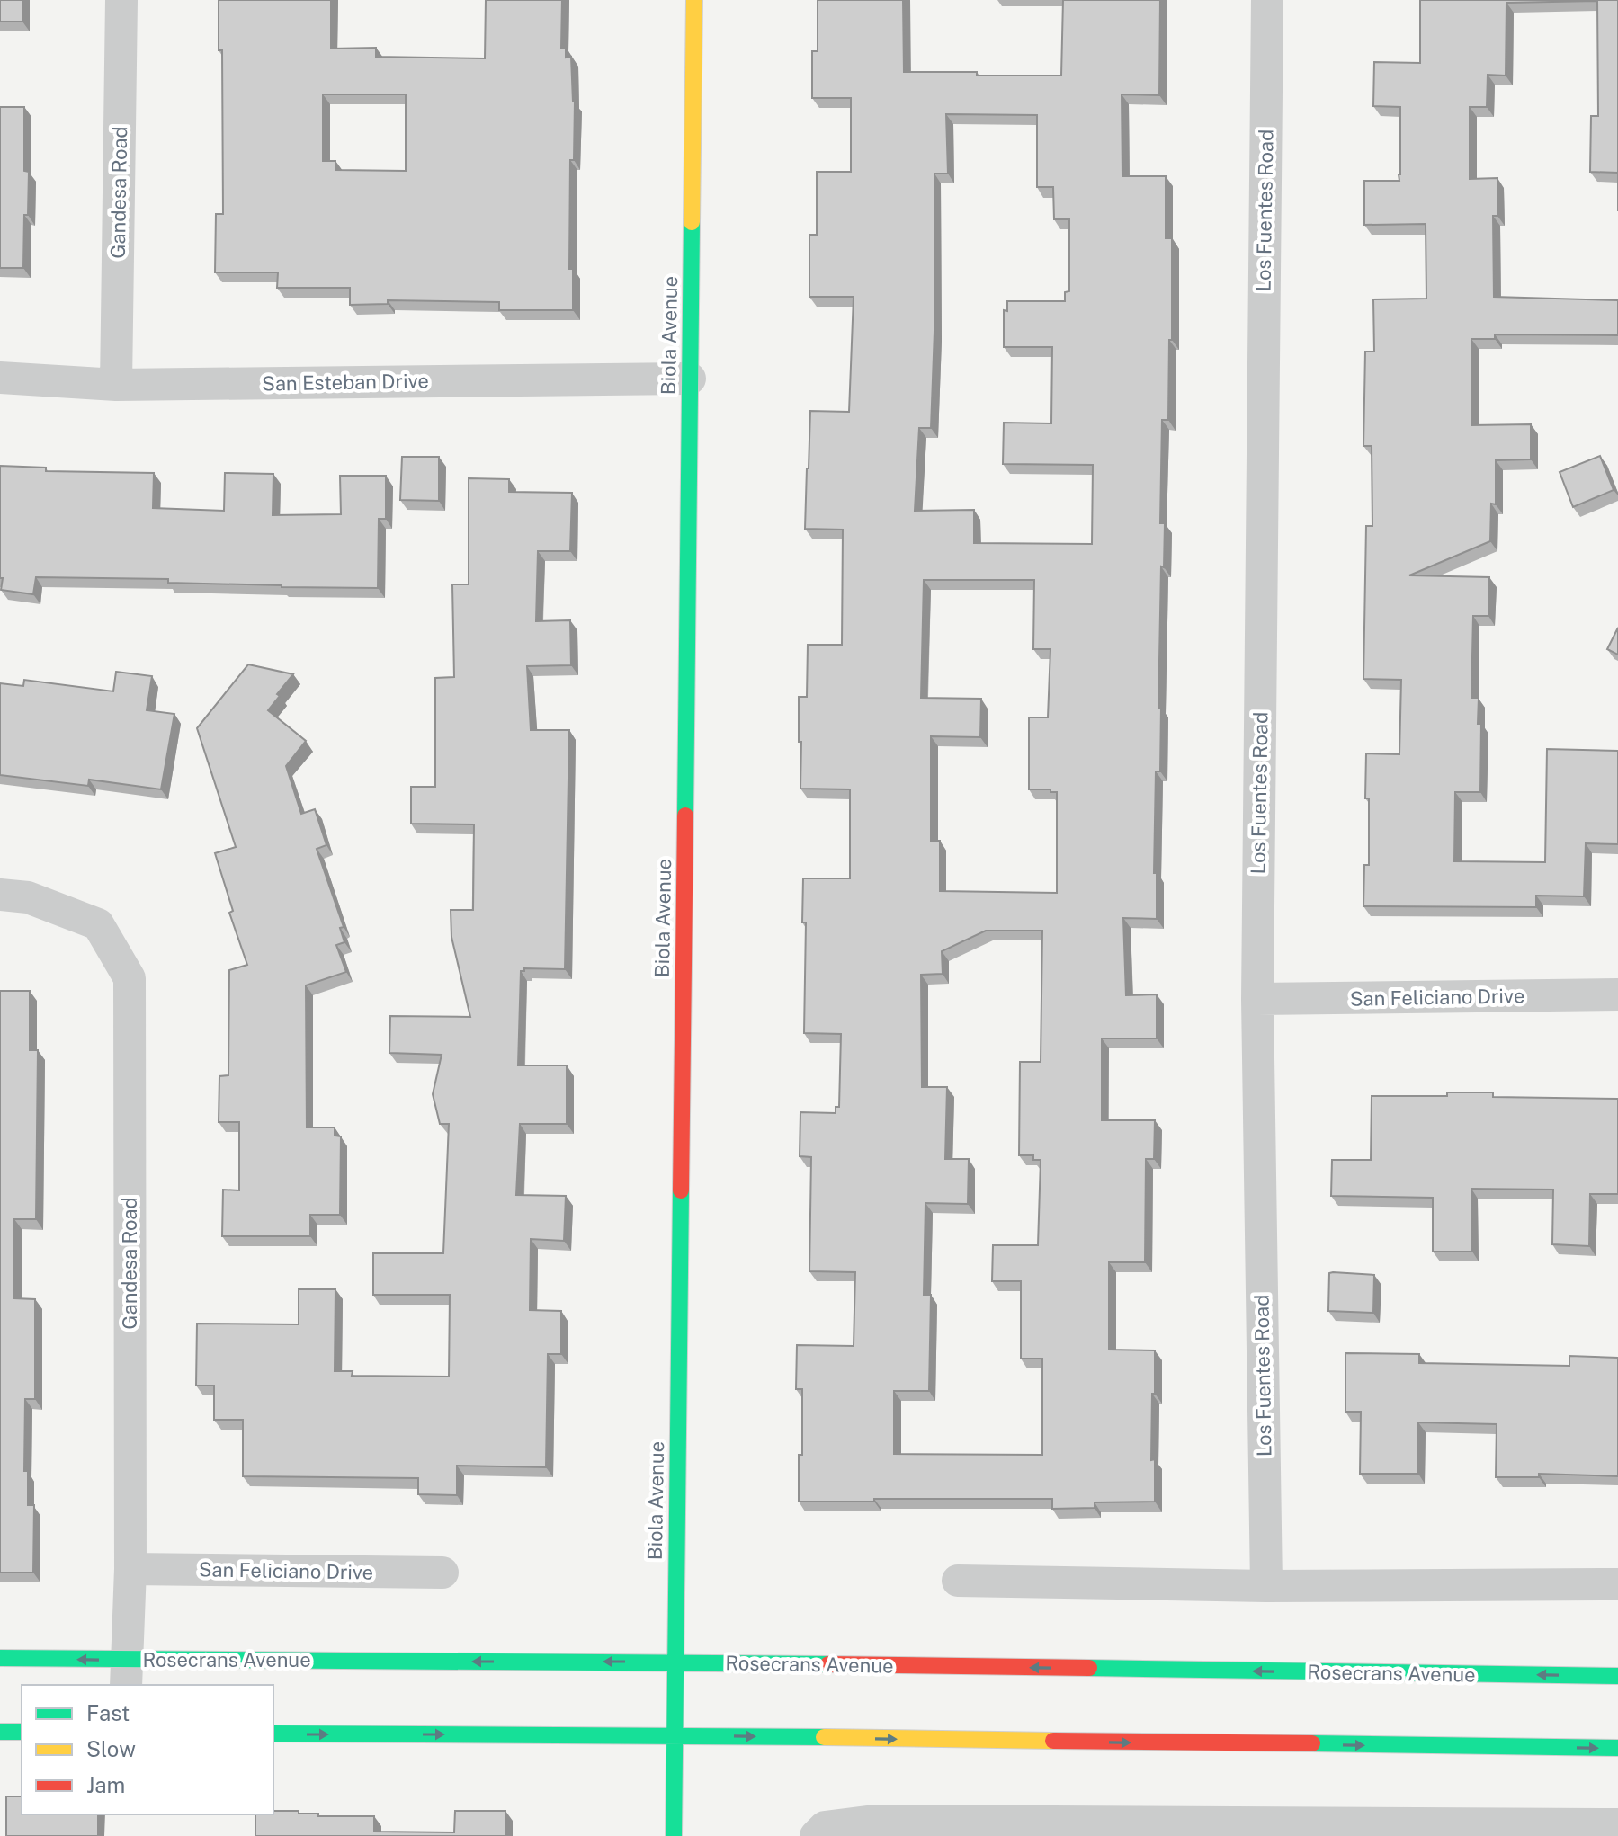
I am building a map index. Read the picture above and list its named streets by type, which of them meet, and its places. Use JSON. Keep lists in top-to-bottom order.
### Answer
{
  "streets": {
    "main road": ["Biola Avenue", "Rosecrans Avenue"],
    "street": [
      "Gandesa Road",
      "Los Fuentes Road",
      "San Esteban Drive",
      "San Feliciano Drive"
    ]
  },
  "crossings": [
    ["Gandesa Road", "San Esteban Drive"],
    ["Gandesa Road", "San Feliciano Drive"],
    ["Gandesa Road", "Rosecrans Avenue"],
    ["Los Fuentes Road", "San Feliciano Drive"],
    ["Biola Avenue", "San Esteban Drive"],
    ["Biola Avenue", "Rosecrans Avenue"]
  ],
  "legend": ["Fast", "Slow", "Jam"]
}
